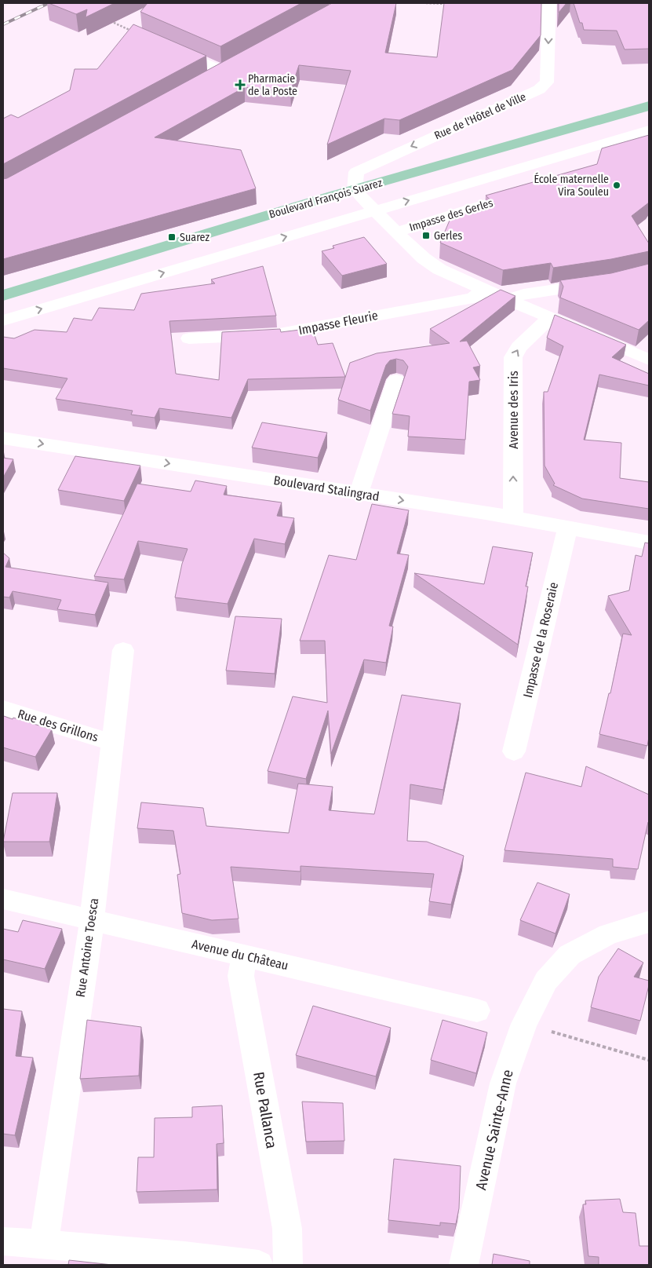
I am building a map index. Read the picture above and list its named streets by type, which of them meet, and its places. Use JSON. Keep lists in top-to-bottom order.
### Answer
{
  "streets": {
    "main road": ["Boulevard François Suarez"],
    "street": [
      "Rue de l'Hôtel de Ville",
      "Impasse des Gerles",
      "Impasse Fleurie",
      "Avenue des Iris",
      "Boulevard Stalingrad",
      "Impasse de la Roseraie",
      "Rue des Grillons",
      "Rue Antoine Toesca",
      "Avenue du Château",
      "Rue Pallanca",
      "Avenue Sainte-Anne"
    ]
  },
  "crossings": [
    ["Rue de l'Hôtel de Ville", "Boulevard François Suarez"],
    ["Avenue des Iris", "Boulevard Stalingrad"],
    ["Boulevard Stalingrad", "Impasse de la Roseraie"],
    ["Rue des Grillons", "Rue Antoine Toesca"],
    ["Rue Antoine Toesca", "Avenue du Château"],
    ["Avenue du Château", "Rue Pallanca"]
  ],
  "one_way": ["Rue de l'Hôtel de Ville"],
  "places": {
    "health": ["Pharmacie de la Poste"],
    "other": ["École maternelle Vira Souleu"],
    "transit": ["Gerles", "Suarez"]
  }
}
